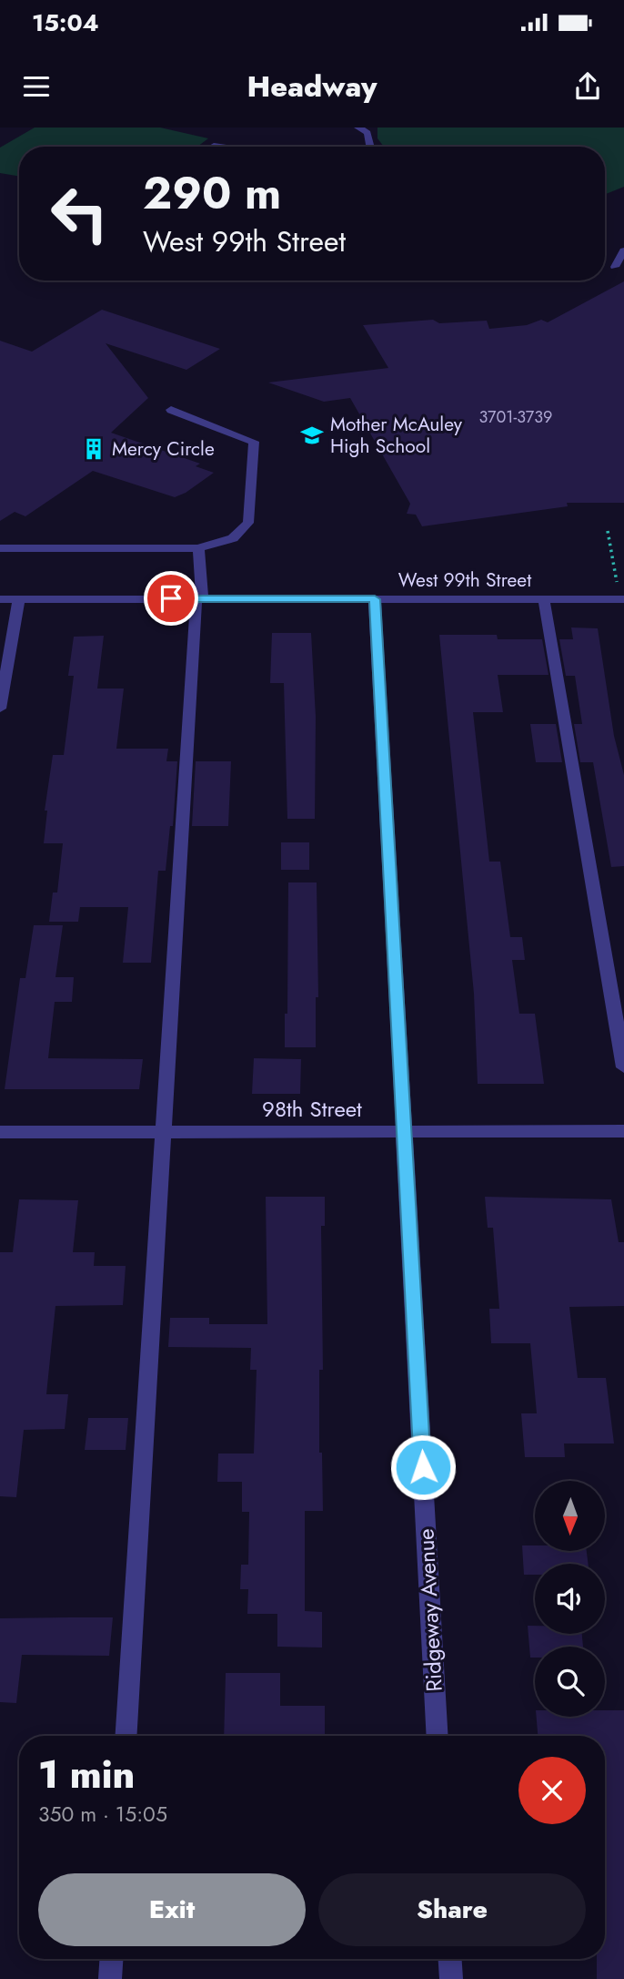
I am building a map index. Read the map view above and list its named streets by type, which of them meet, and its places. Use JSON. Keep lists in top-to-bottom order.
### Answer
{
  "streets": {
    "street": ["West 99th Street", "98th Street", "Ridgeway Avenue"]
  },
  "crossings": [
    ["West 99th Street", "Ridgeway Avenue"],
    ["98th Street", "Ridgeway Avenue"]
  ],
  "places": {
    "school or university": ["Mother McAuley High School"],
    "building": ["Mercy Circle"]
  },
  "house_numbers": ["3701-3739"],
  "north": "bottom",
  "page": {
    "status": "15:04",
    "header": "Headway",
    "turn": ["290 m", "West 99th Street"],
    "heading": ["1 min", "350 m · 15:05"],
    "buttons": ["Exit", "Share"]
  }
}
